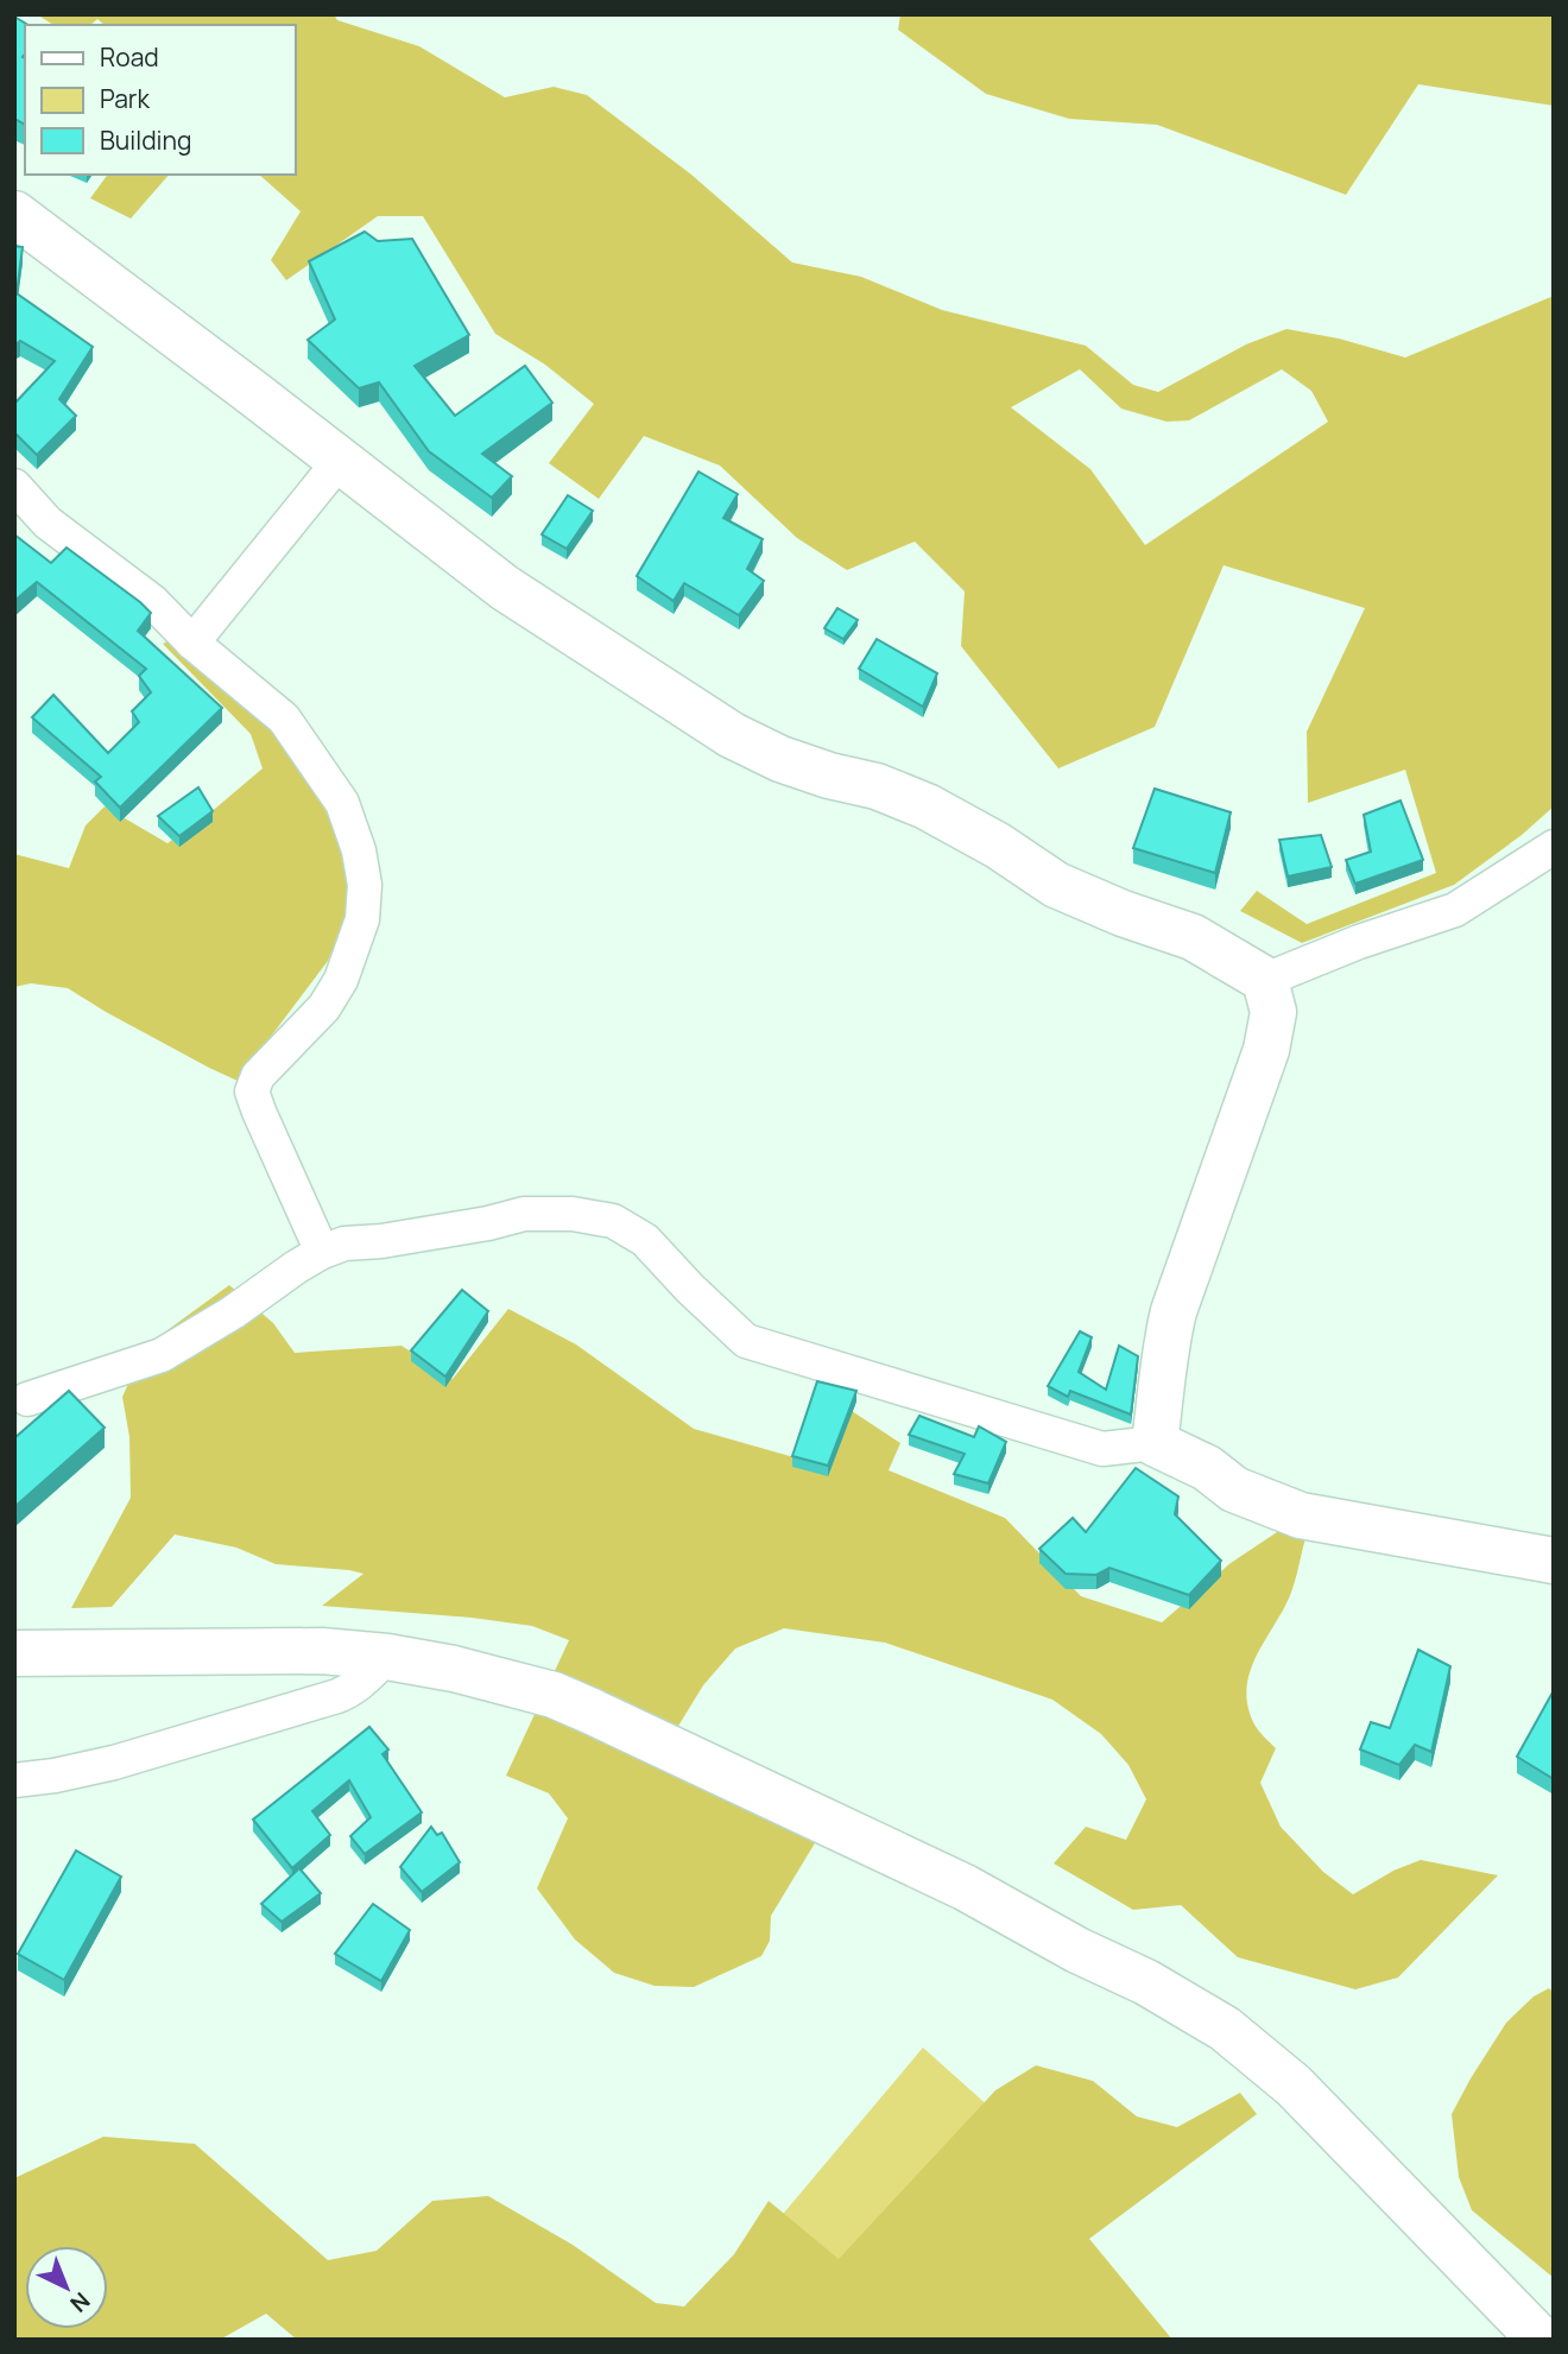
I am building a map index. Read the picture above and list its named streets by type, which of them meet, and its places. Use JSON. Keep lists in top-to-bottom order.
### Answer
{
  "legend": ["Road", "Park", "Building"],
  "north": "bottom right"
}
